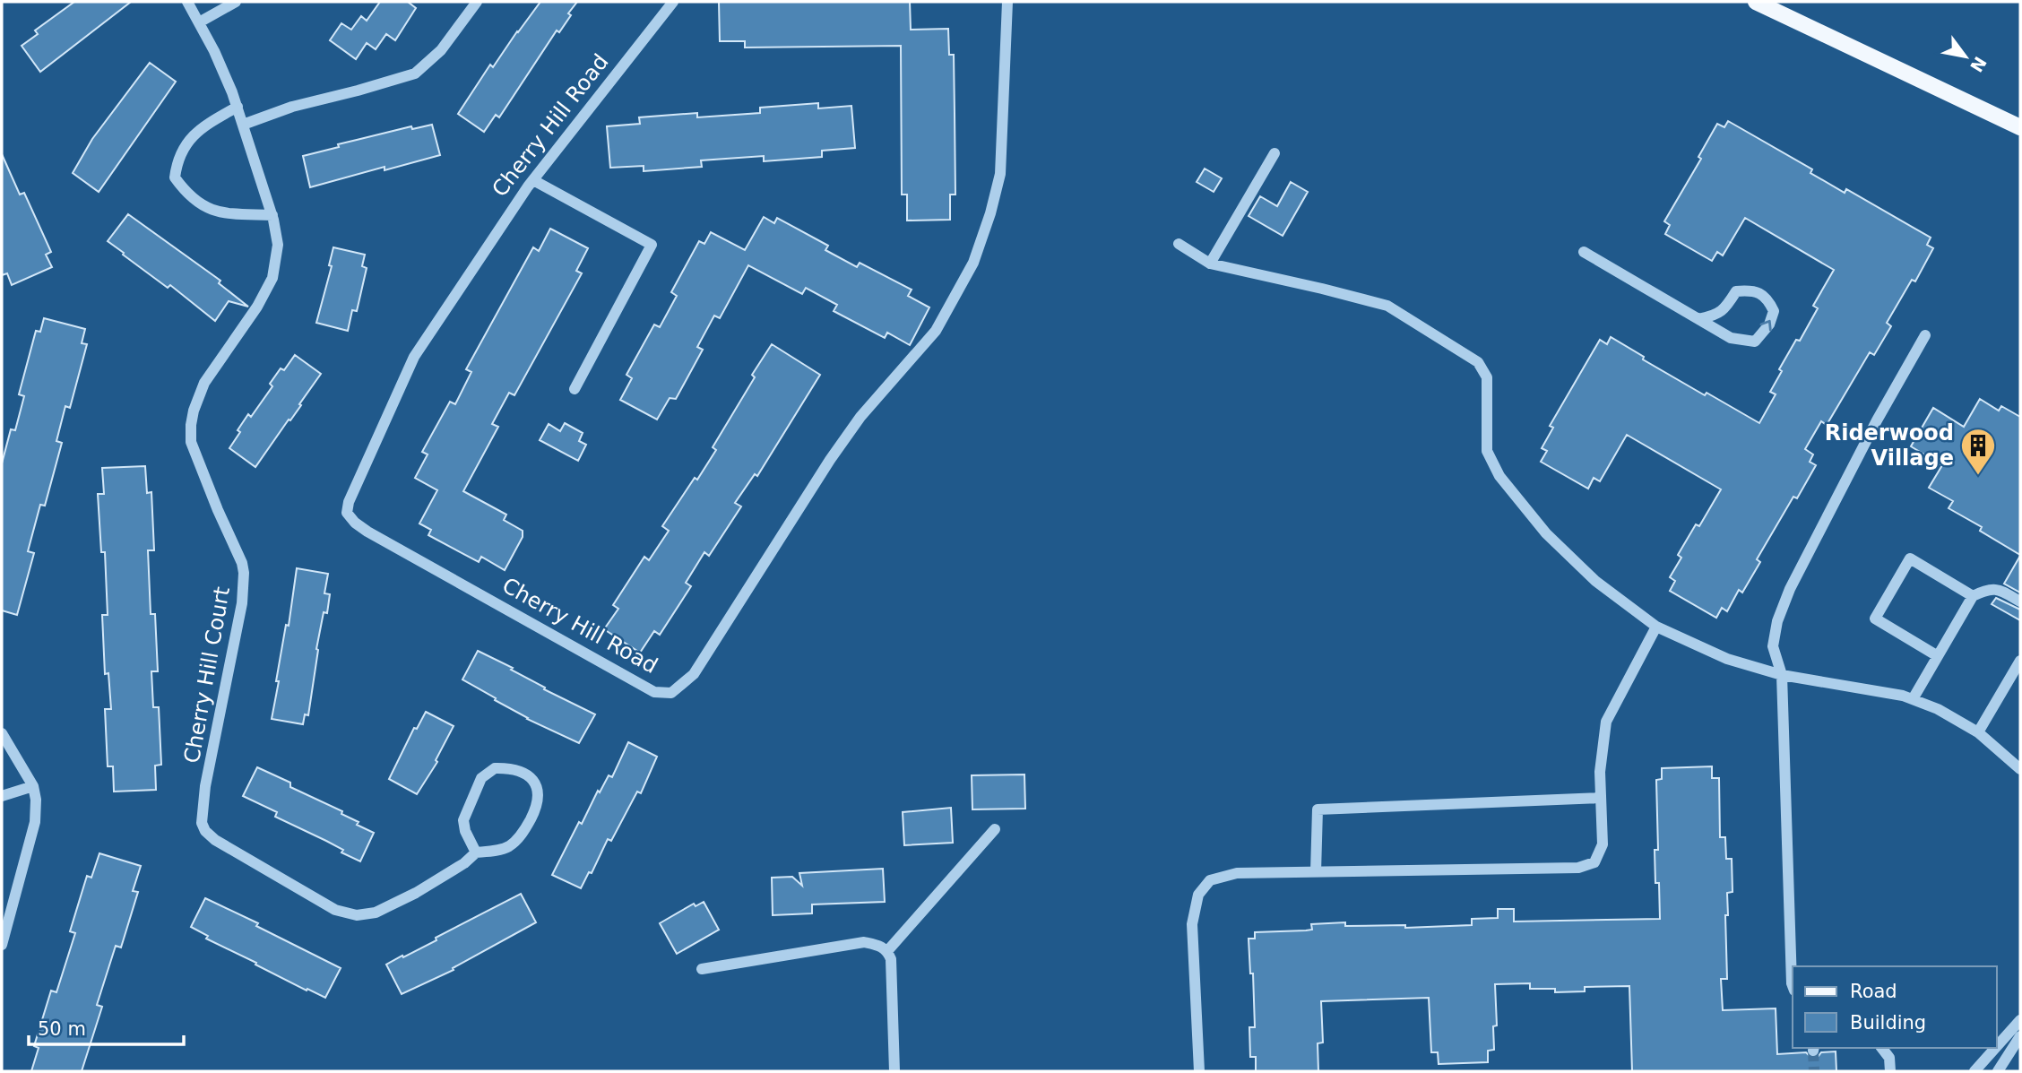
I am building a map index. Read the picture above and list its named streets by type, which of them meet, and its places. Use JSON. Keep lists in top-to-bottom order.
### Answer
{
  "streets": {
    "street": ["Cherry Hill Road", "Cherry Hill Court"]
  },
  "places": {
    "building": ["Riderwood Village"]
  },
  "legend": ["Road", "Building"],
  "scale_bar": "50 m",
  "north": "bottom right"
}
